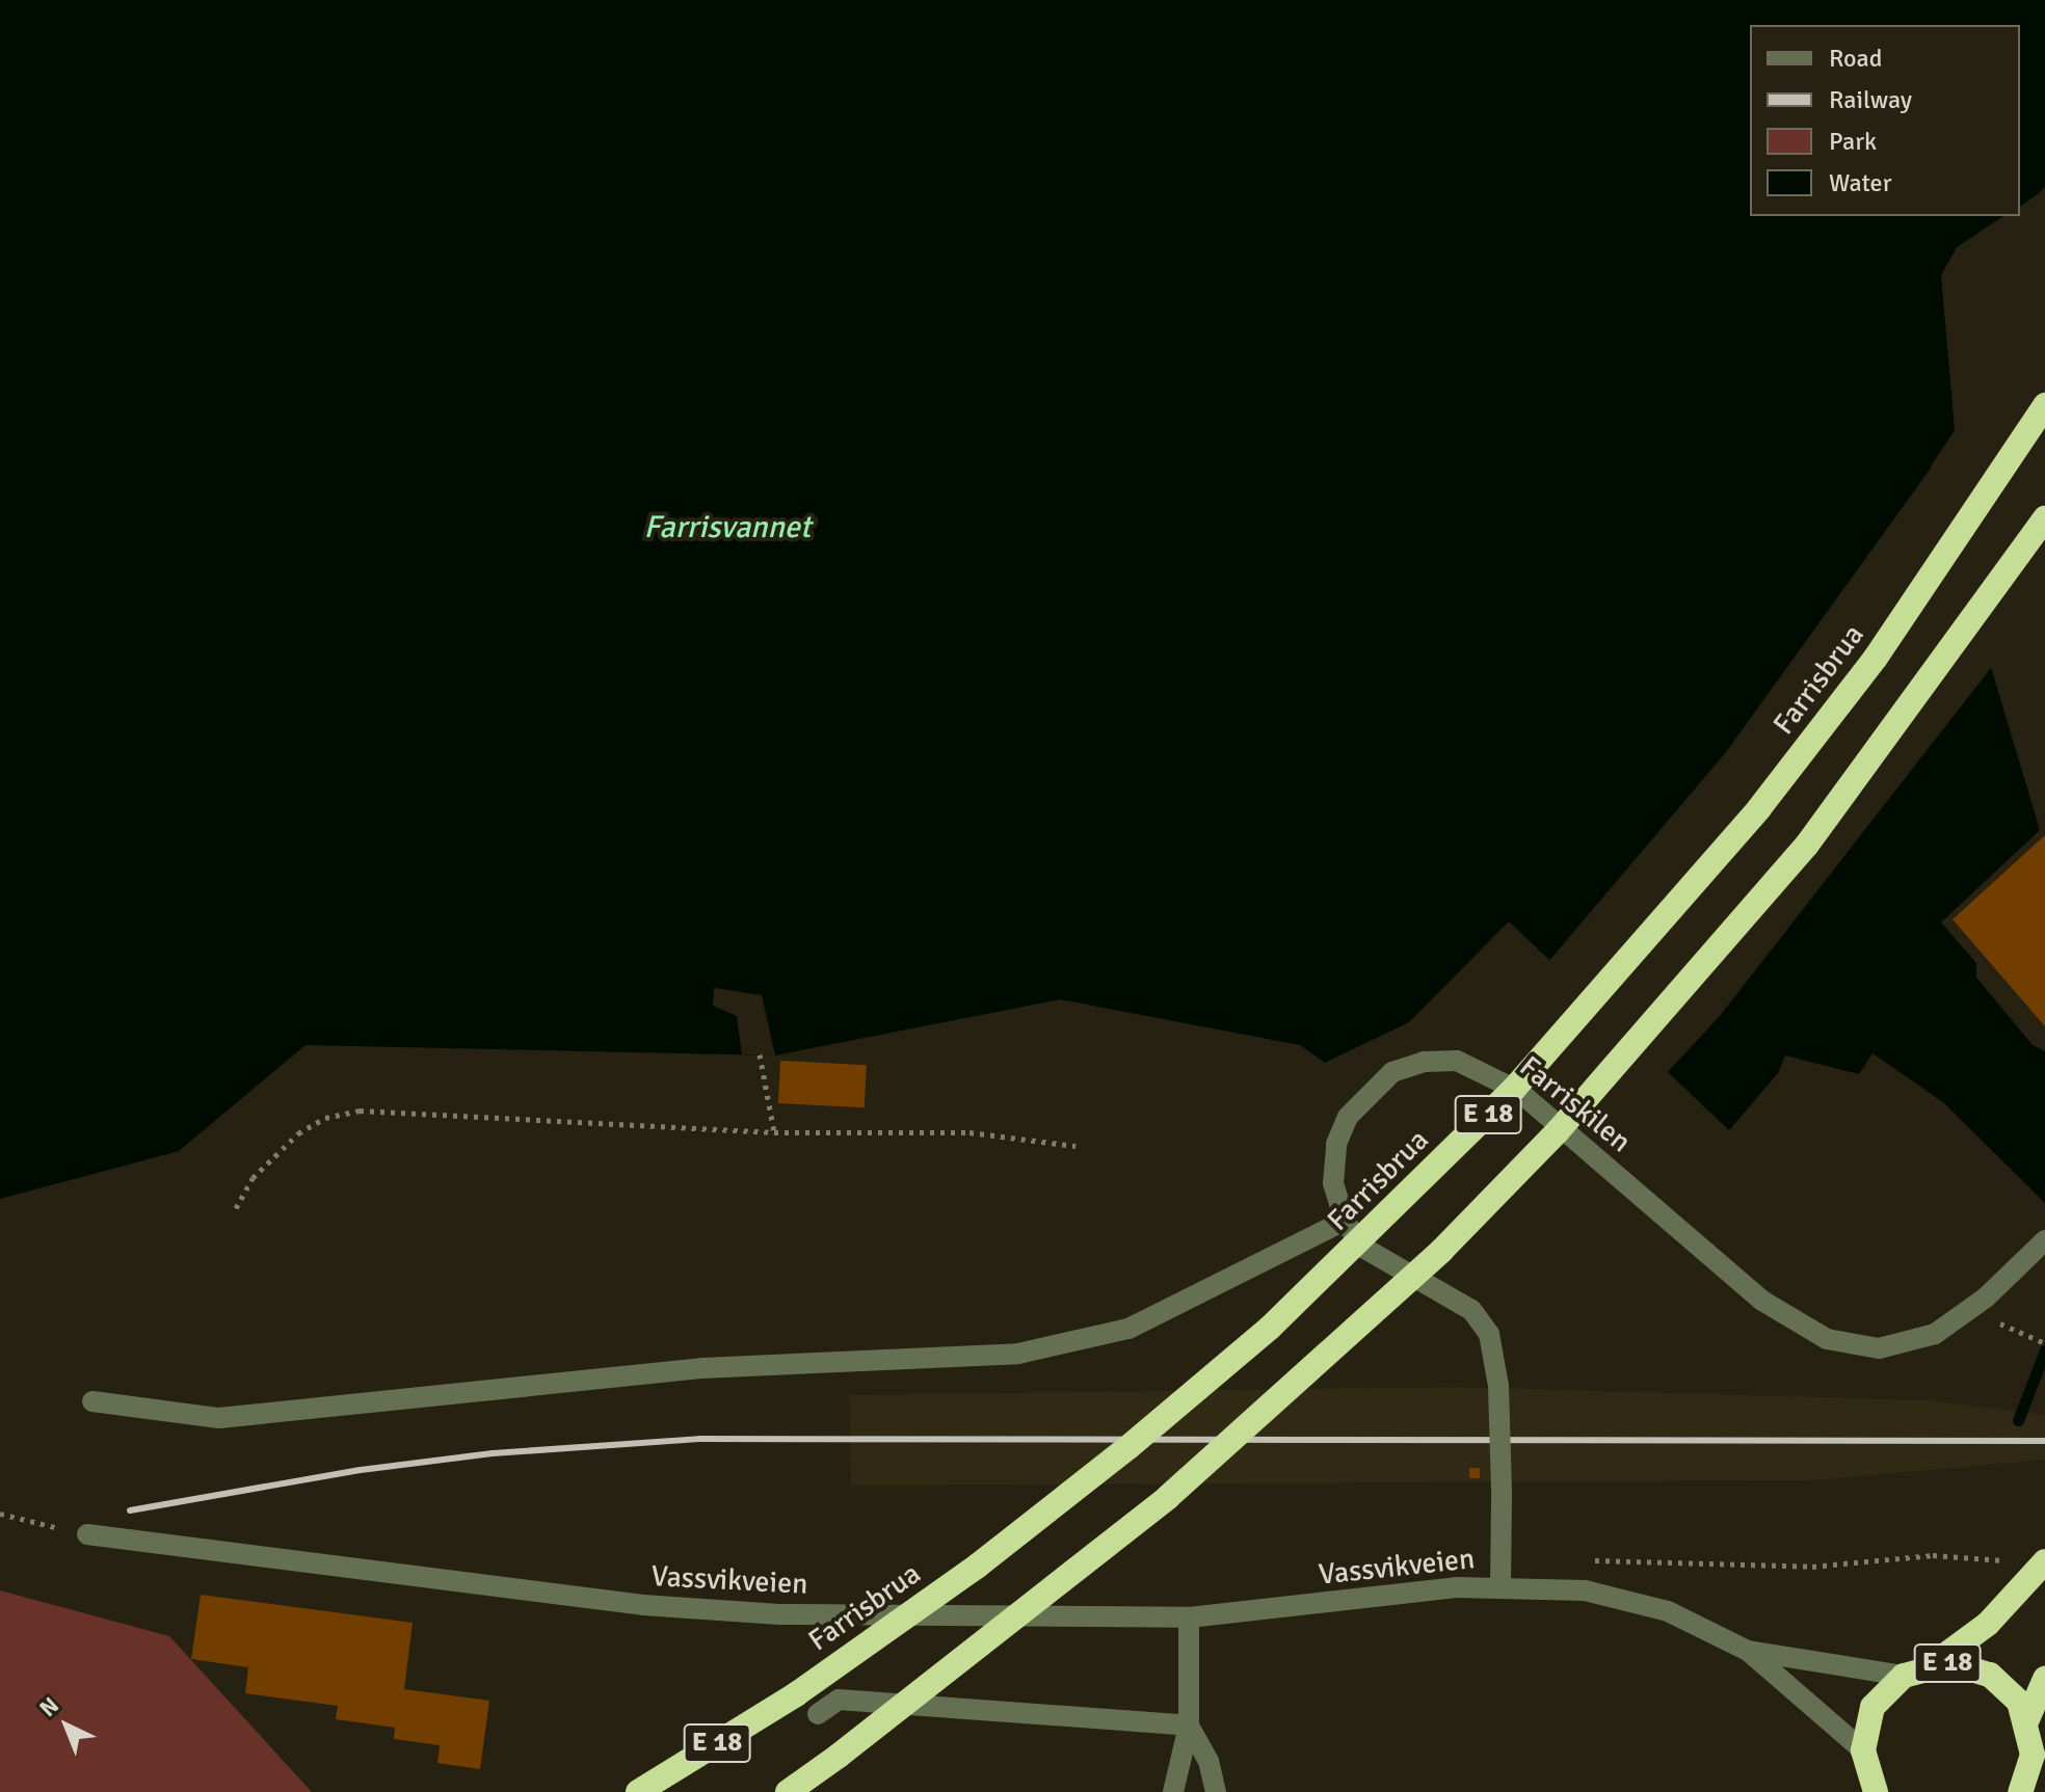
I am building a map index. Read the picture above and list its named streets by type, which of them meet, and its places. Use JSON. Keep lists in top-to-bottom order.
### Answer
{
  "streets": {
    "highway": ["Farrisbrua", "E 18"],
    "street": ["Farriskilen", "Vassvikveien"]
  },
  "crossings": [
    ["E 18", "Vassvikveien"]
  ],
  "water": ["Farrisvannet"],
  "legend": [
    "Road",
    "Railway",
    "Park",
    "Water"
  ],
  "north": "top left"
}
